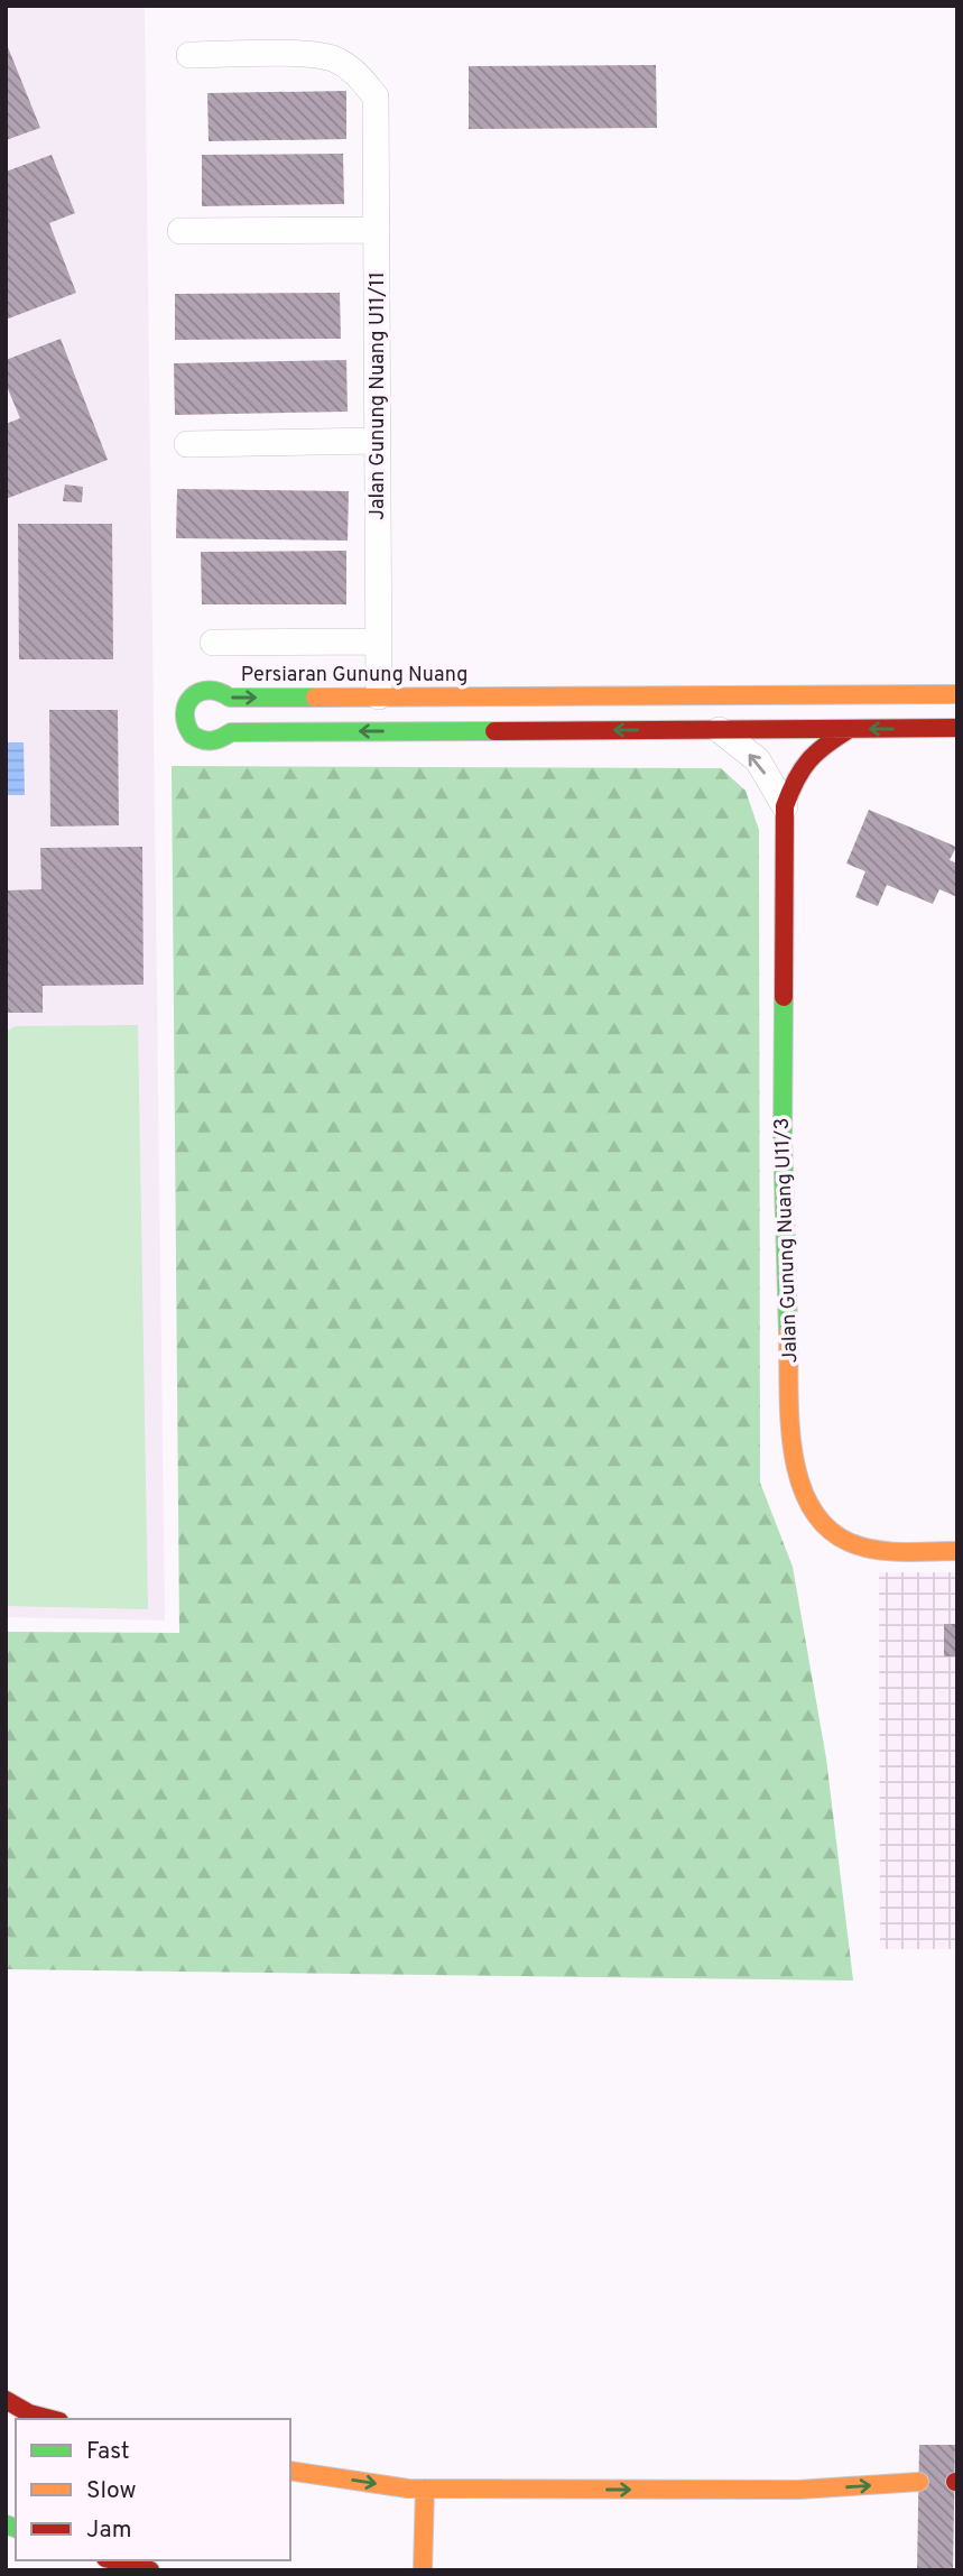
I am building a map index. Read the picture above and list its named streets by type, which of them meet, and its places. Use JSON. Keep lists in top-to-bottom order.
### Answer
{
  "streets": {
    "main road": ["Persiaran Gunung Nuang", "Jalan Gunung Nuang U11/3"],
    "street": ["Jalan Gunung Nuang U11/11"]
  },
  "crossings": [
    ["Jalan Gunung Nuang U11/11", "Persiaran Gunung Nuang"],
    ["Persiaran Gunung Nuang", "Jalan Gunung Nuang U11/3"]
  ],
  "legend": ["Fast", "Slow", "Jam"]
}
